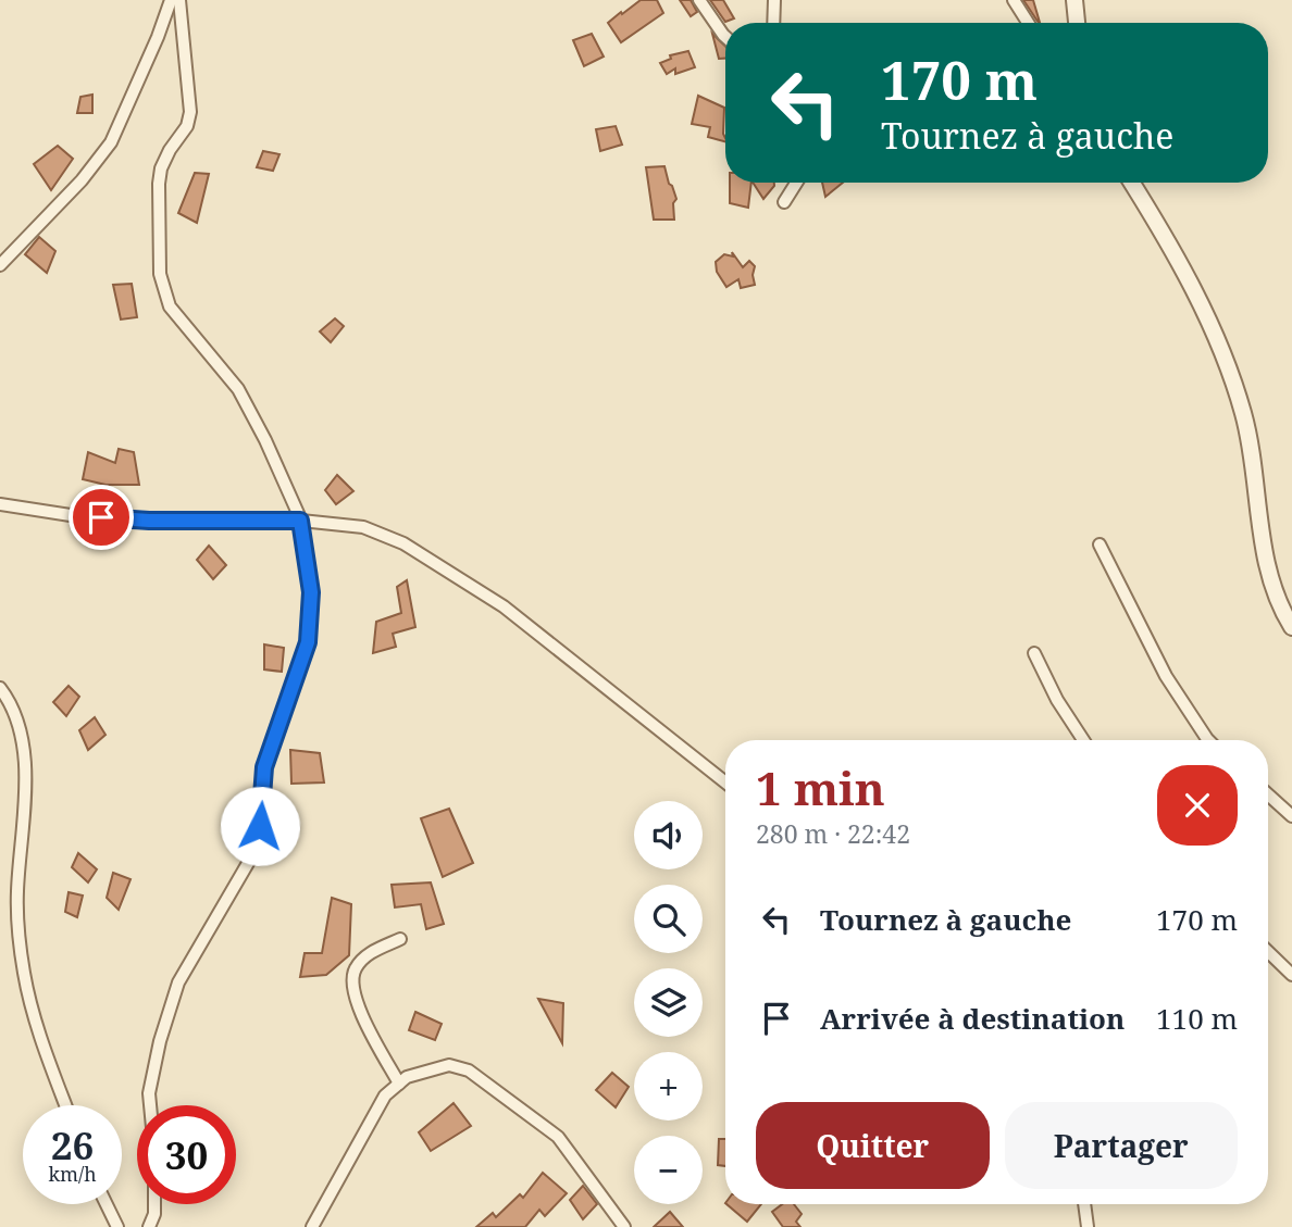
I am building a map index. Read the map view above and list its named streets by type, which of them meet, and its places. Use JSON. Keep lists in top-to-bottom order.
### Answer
{
  "page": {
    "turn": ["170 m", "Tournez à gauche"],
    "heading": ["1 min", "280 m · 22:42"],
    "map_buttons": ["+", "−"],
    "list": [
      {
        "name": "Tournez à gauche",
        "value": "170 m"
      },
      {
        "name": "Arrivée à destination",
        "value": "110 m"
      }
    ],
    "buttons": ["Quitter", "Partager"],
    "speed": "26 km/h",
    "limit": "30"
  }
}
